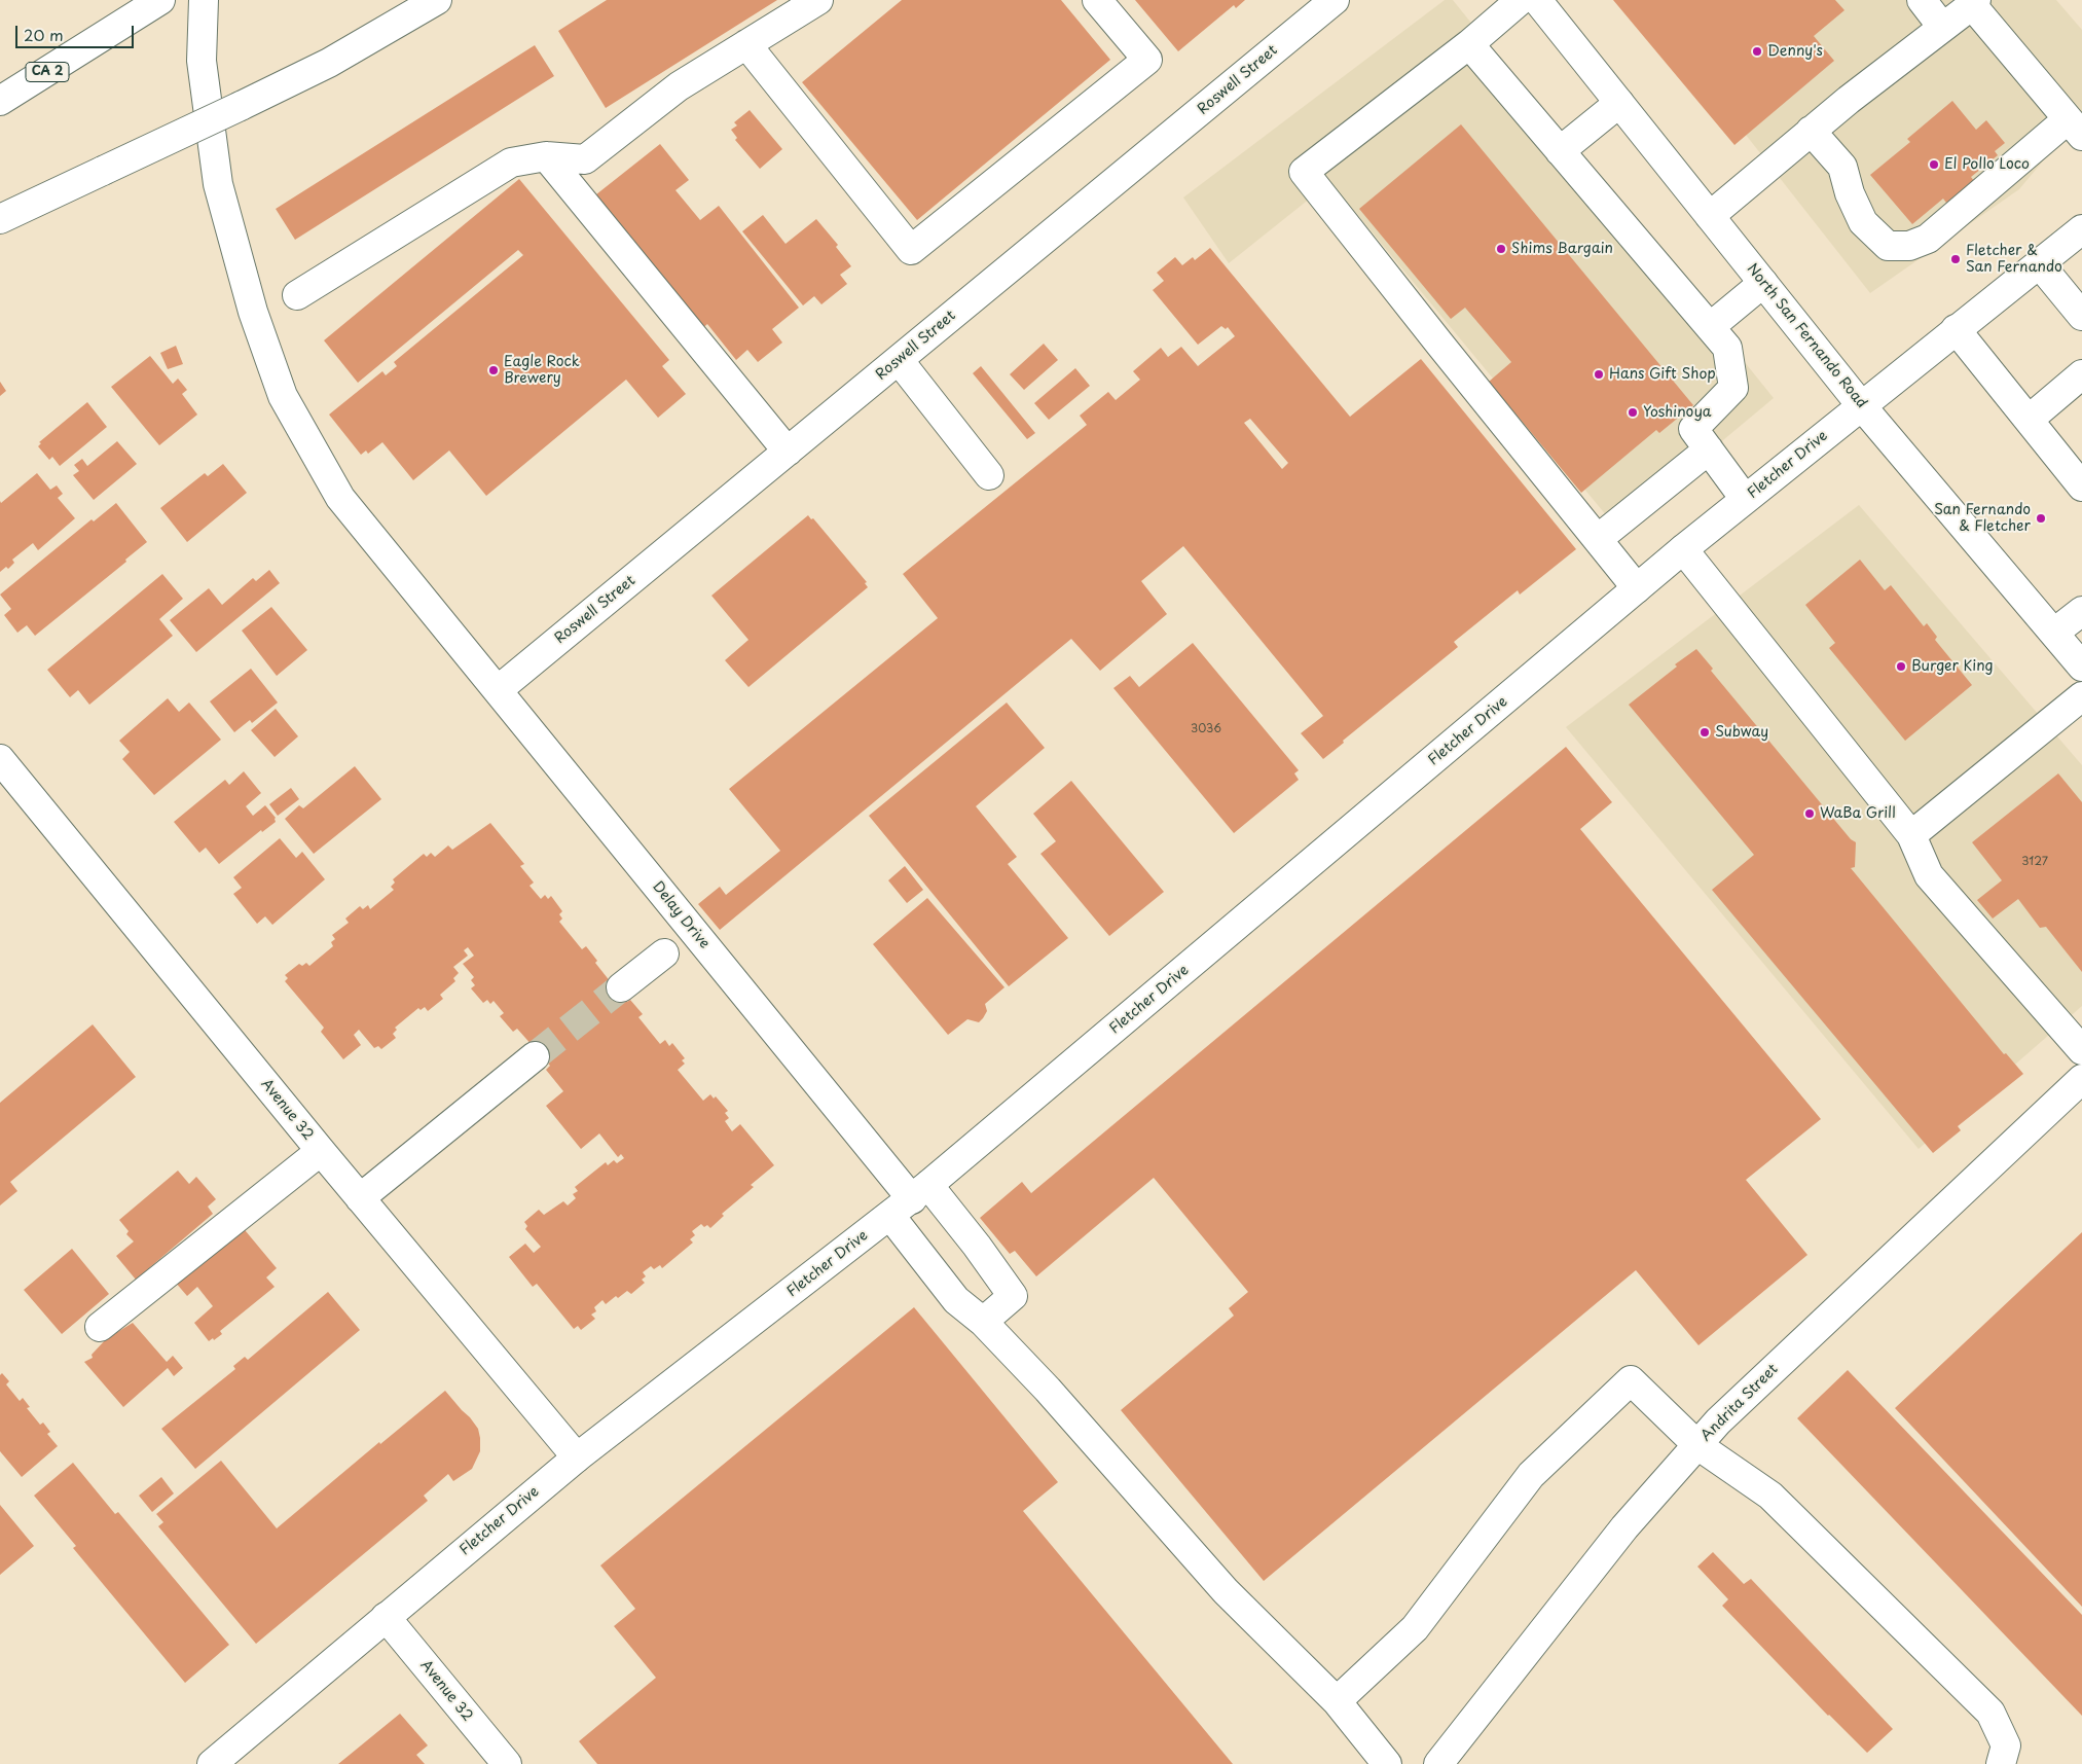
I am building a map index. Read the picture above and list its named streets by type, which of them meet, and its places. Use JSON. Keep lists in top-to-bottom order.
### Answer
{
  "streets": {
    "main road": [
      "CA 2",
      "Roswell Street",
      "North San Fernando Road",
      "Fletcher Drive",
      "Delay Drive",
      "Avenue 32",
      "Andrita Street"
    ]
  },
  "crossings": [
    ["Roswell Street", "Delay Drive"],
    ["North San Fernando Road", "Fletcher Drive"],
    ["Fletcher Drive", "Delay Drive"],
    ["Fletcher Drive", "Avenue 32"]
  ],
  "places": [
    "Denny's",
    "El Pollo Loco",
    "Shims Bargain",
    "Fletcher & San Fernando",
    "Eagle Rock Brewery",
    "Hans Gift Shop",
    "Yoshinoya",
    "San Fernando & Fletcher",
    "Burger King",
    "Subway",
    "WaBa Grill"
  ],
  "house_numbers": ["3036", "3127"],
  "scale_bar": "20 m"
}
